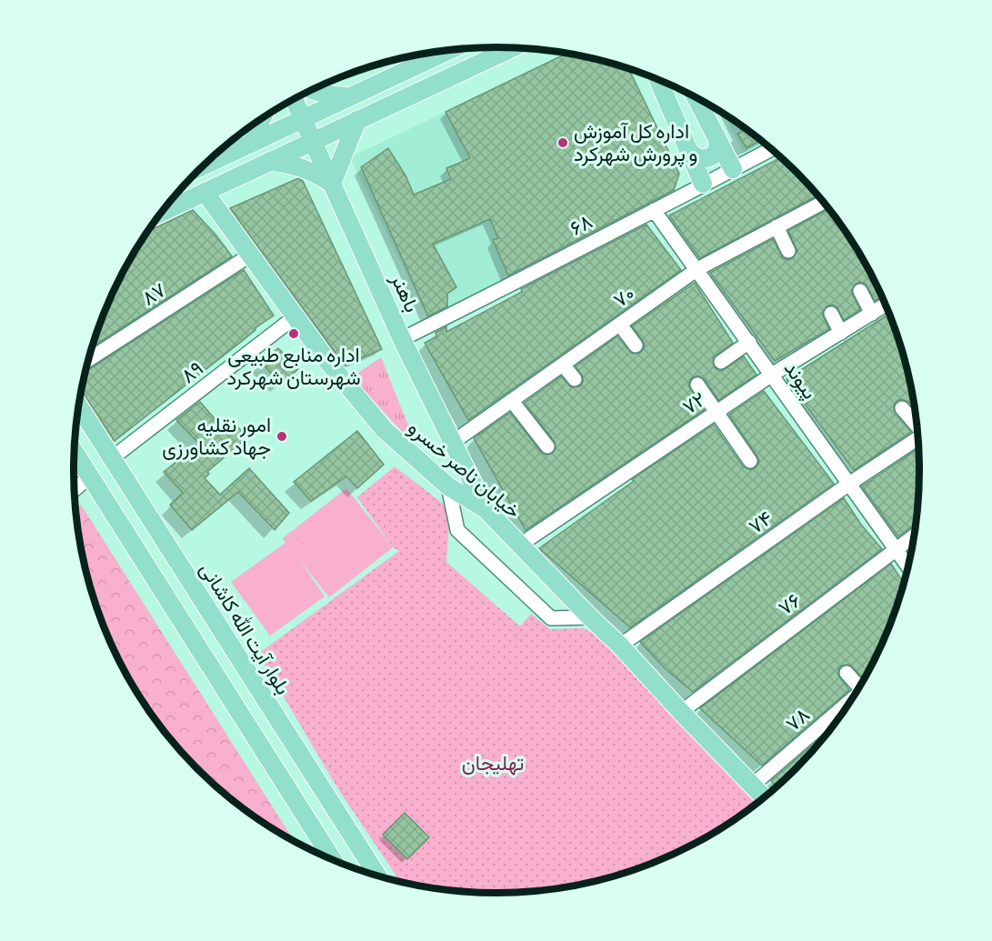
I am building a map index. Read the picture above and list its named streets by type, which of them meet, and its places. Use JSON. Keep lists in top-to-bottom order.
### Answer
{
  "streets": {
    "main road": ["باهنر", "خیابان ناصر خسرو", "بلوار آیت الله کاشانی"],
    "street": [
      "۶۸",
      "۸۷",
      "۷۰",
      "۸۹",
      "پیوند",
      "۷۲",
      "۷۴",
      "۷۶",
      "۷۸"
    ]
  },
  "crossings": [
    ["۶۸", "باهنر"],
    ["۶۸", "پیوند"],
    ["باهنر", "۷۰"],
    ["باهنر", "خیابان ناصر خسرو"],
    ["۸۷", "خیابان ناصر خسرو"],
    ["۷۰", "پیوند"],
    ["۸۹", "خیابان ناصر خسرو"],
    ["۸۹", "بلوار آیت الله کاشانی"],
    ["پیوند", "۷۲"],
    ["پیوند", "۷۴"],
    ["پیوند", "۷۶"],
    ["۷۲", "خیابان ناصر خسرو"],
    ["خیابان ناصر خسرو", "۷۴"],
    ["خیابان ناصر خسرو", "۷۶"],
    ["خیابان ناصر خسرو", "۷۸"]
  ],
  "parks": ["تهلیجان"],
  "places": ["اداره کل آموزش و پرورش شهرکرد", "اداره منابع طبیعی شهرستان شهرکرد", "امور نقلیه جهاد کشاورزی"]
}
